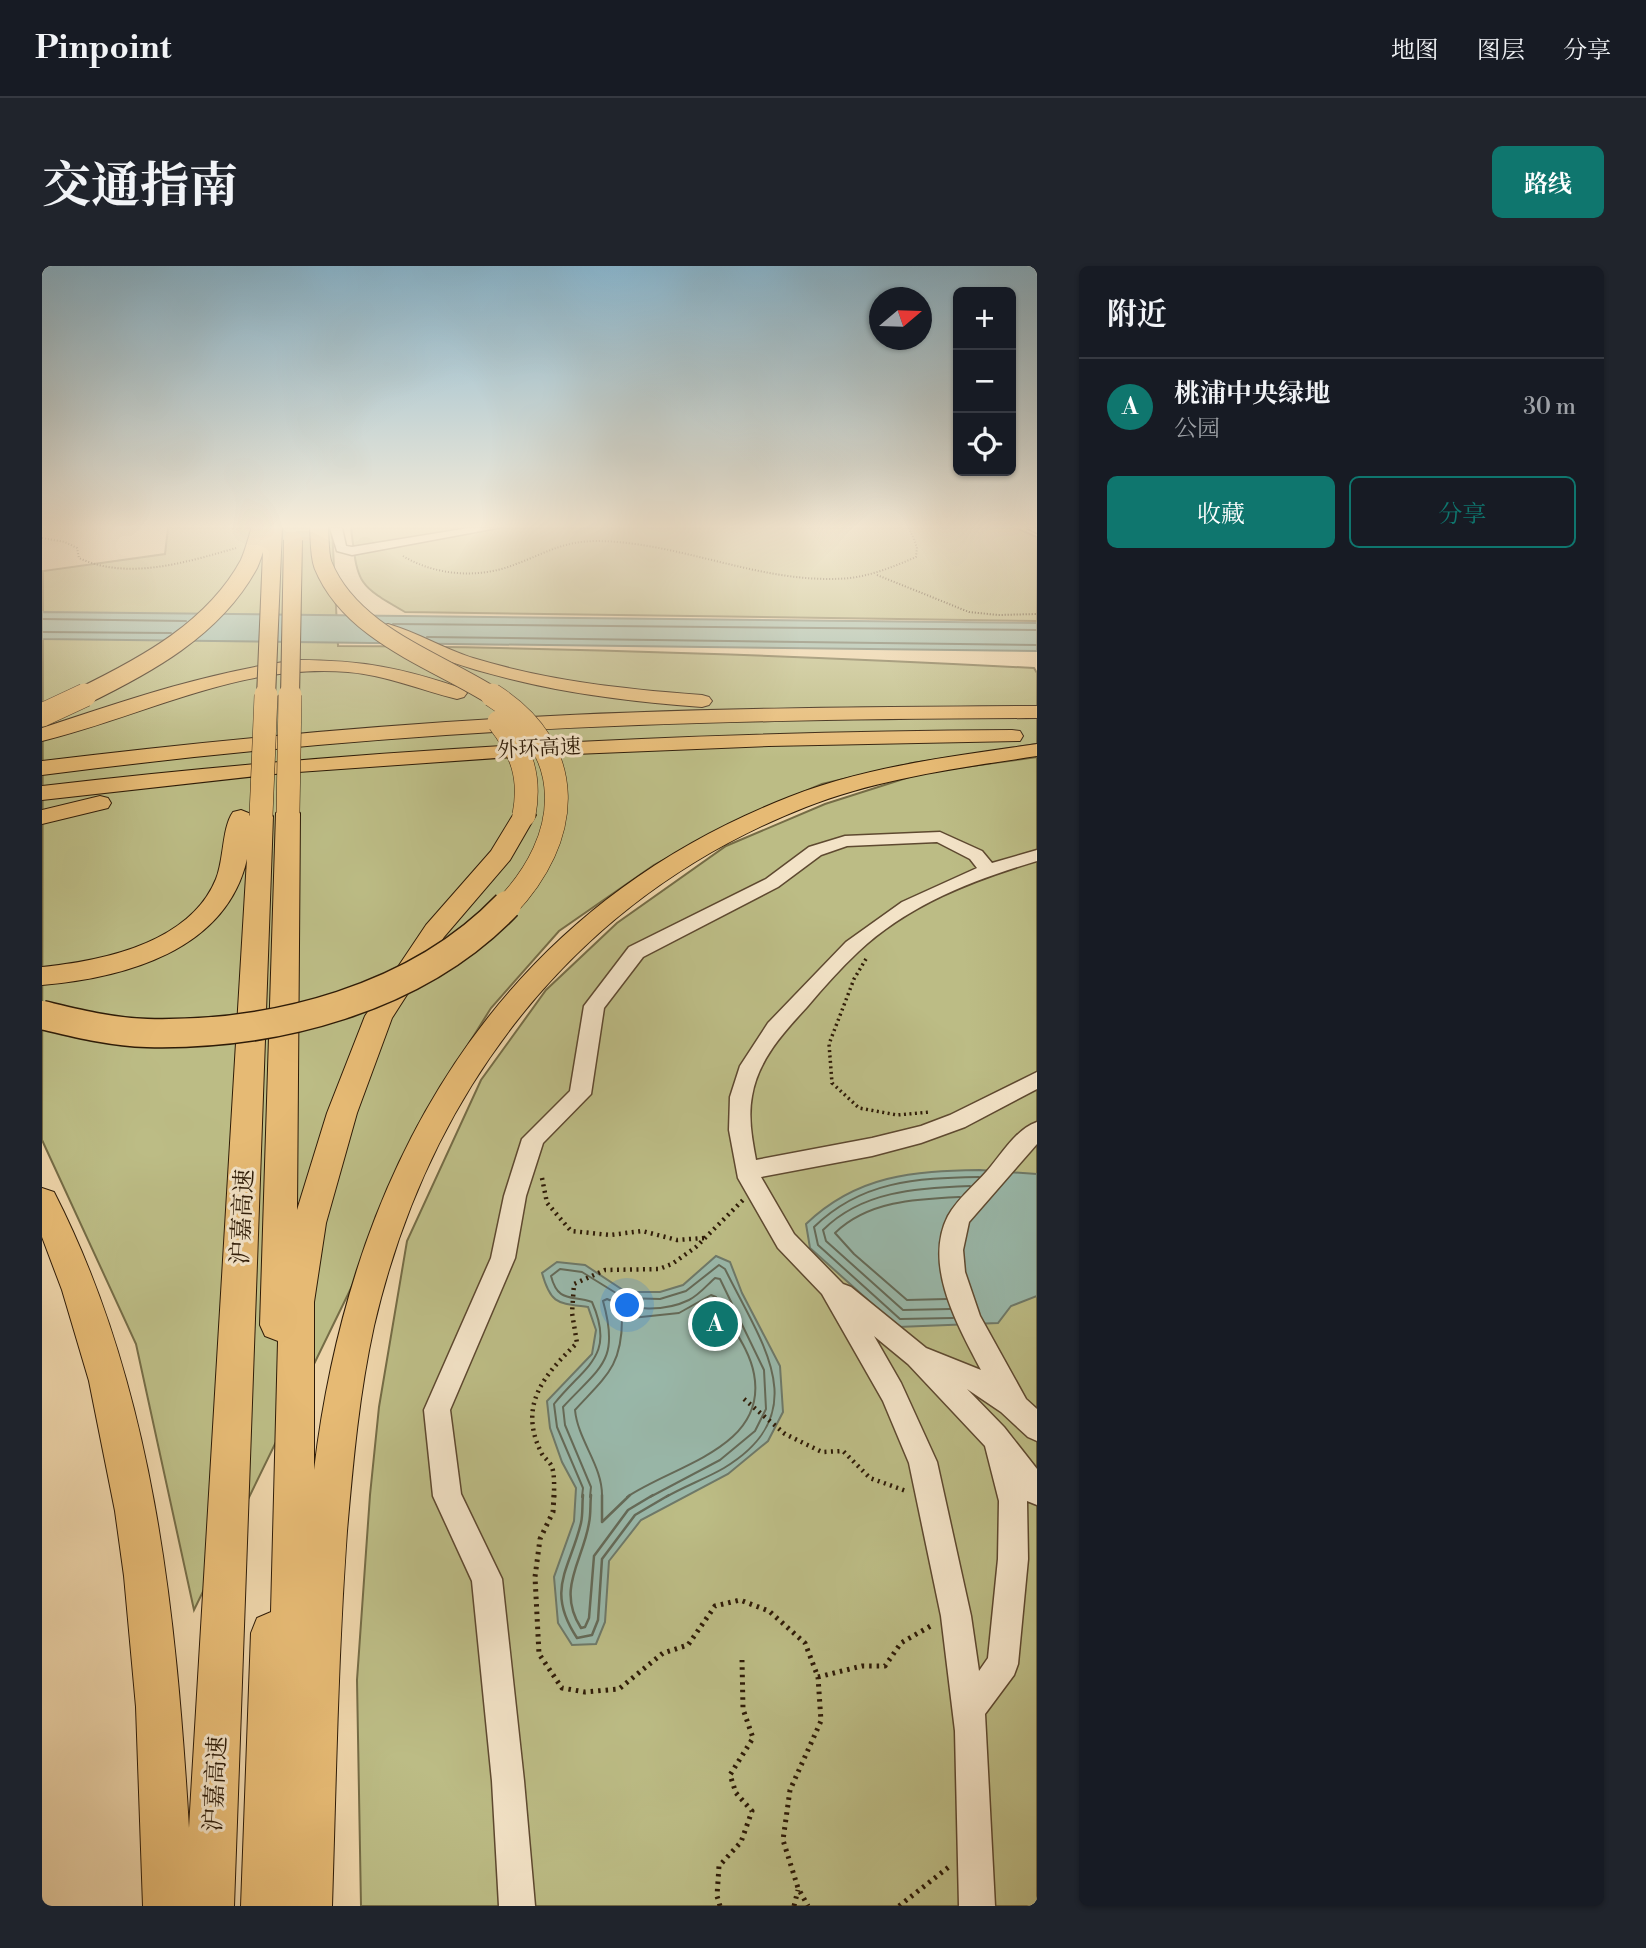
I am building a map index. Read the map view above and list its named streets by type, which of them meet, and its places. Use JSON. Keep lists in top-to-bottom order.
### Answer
{
  "streets": {
    "highway": ["外环高速", "沪嘉高速"]
  },
  "north": "right",
  "page": {
    "header": "Pinpoint",
    "nav": ["地图", "图层", "分享"],
    "title": "交通指南",
    "buttons": [
      "路线",
      ["收藏", "分享"]
    ],
    "heading": "附近",
    "map_buttons": ["+", "−"],
    "list": [
      {
        "mark": "A",
        "name": "桃浦中央绿地",
        "note": "公园",
        "value": "30 m"
      }
    ],
    "pins": "A"
  }
}
